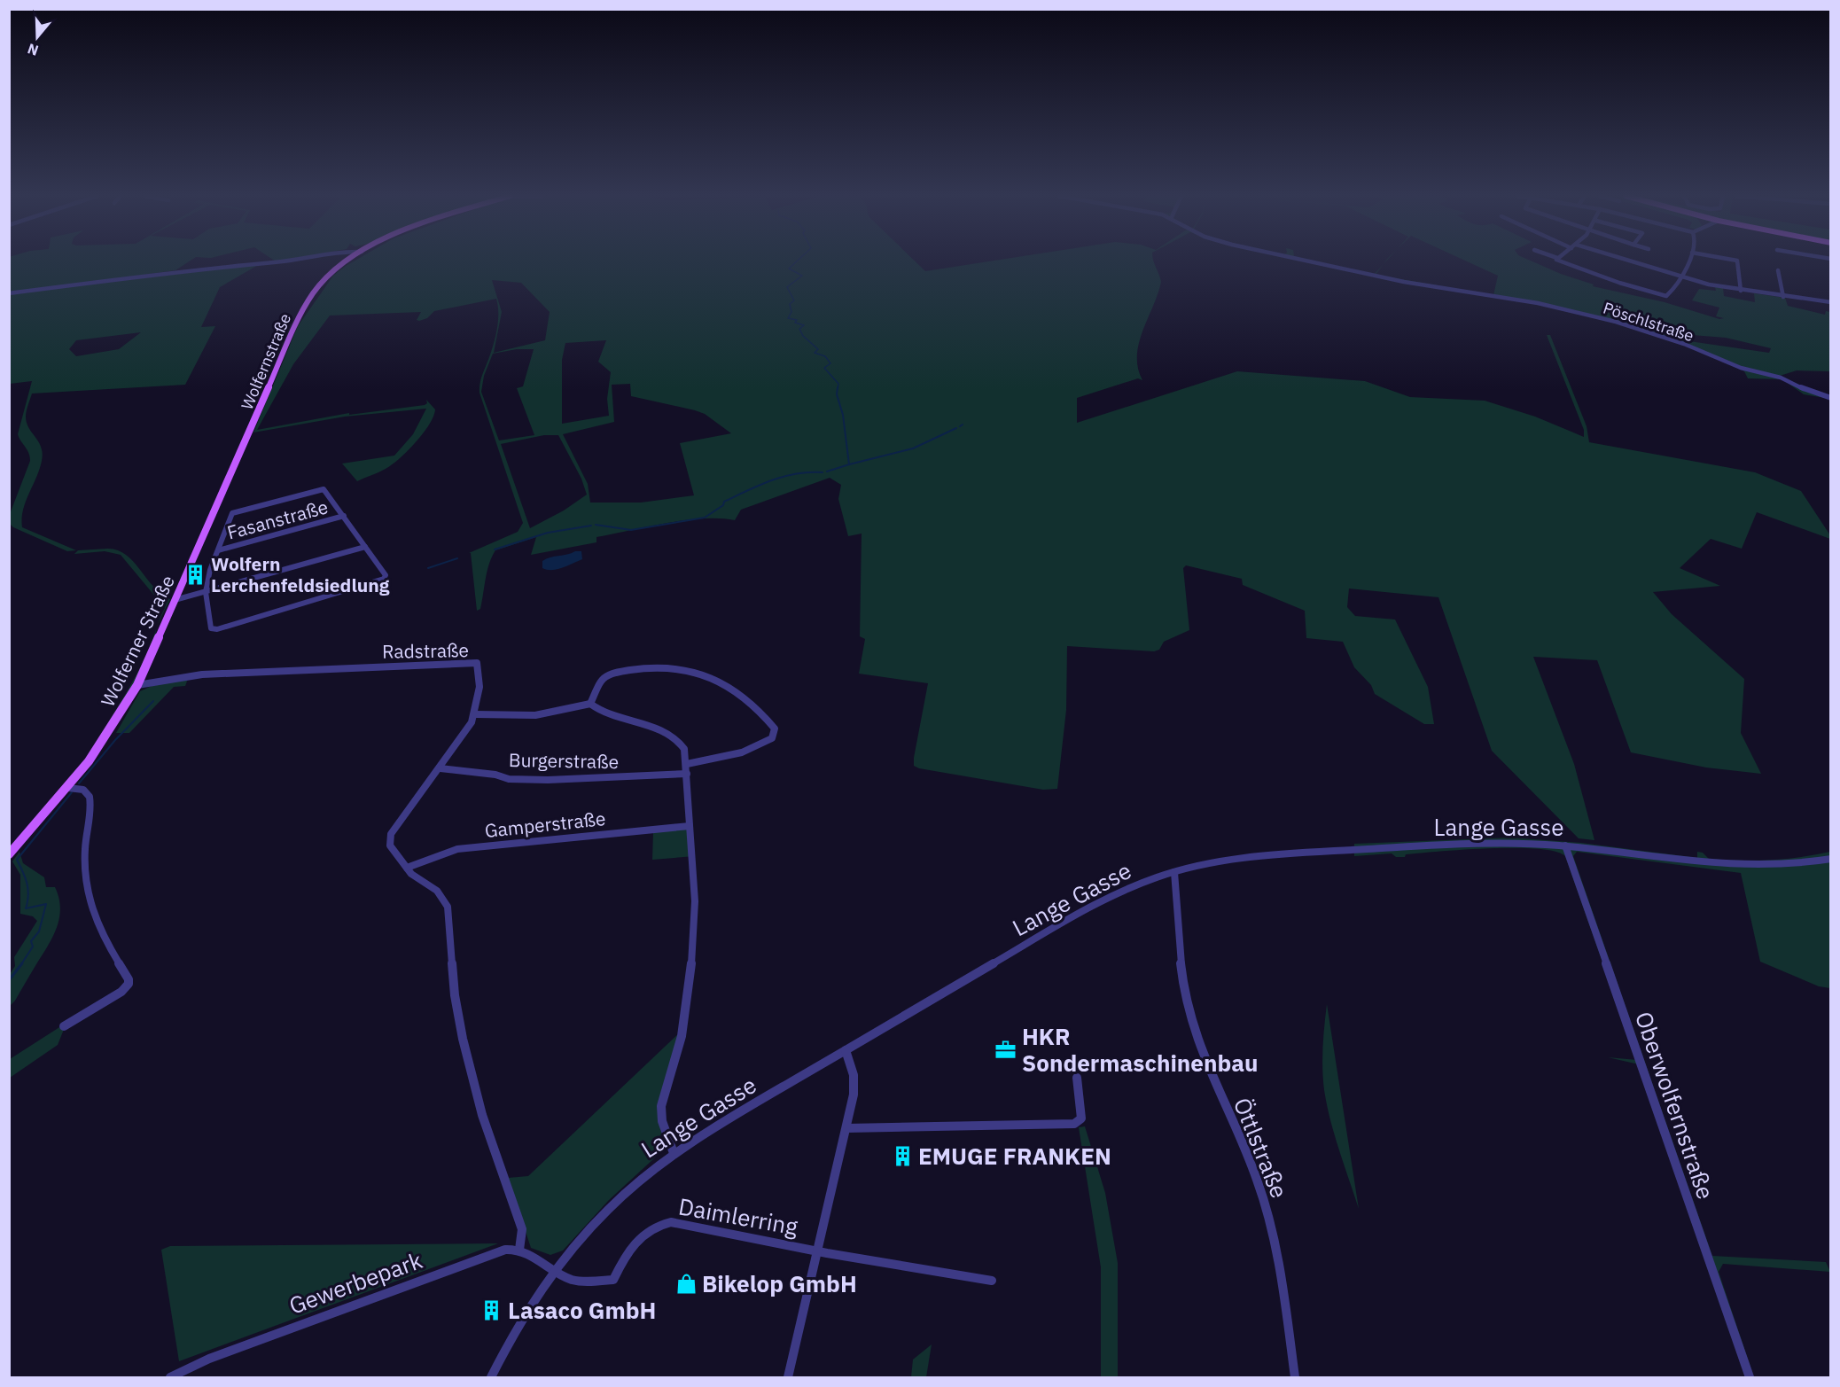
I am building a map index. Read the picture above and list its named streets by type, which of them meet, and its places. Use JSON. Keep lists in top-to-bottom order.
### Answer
{
  "streets": {
    "main road": ["Wolfernstraße", "Wolferner Straße"],
    "street": [
      "Pöschlstraße",
      "Fasanstraße",
      "Radstraße",
      "Burgerstraße",
      "Gamperstraße",
      "Lange Gasse",
      "Oberwolfernstraße",
      "Öttlstraße",
      "Daimlerring",
      "Gewerbepark"
    ]
  },
  "crossings": [
    ["Wolfernstraße", "Wolferner Straße"],
    ["Wolferner Straße", "Radstraße"],
    ["Radstraße", "Burgerstraße"],
    ["Radstraße", "Gamperstraße"],
    ["Radstraße", "Gewerbepark"],
    ["Lange Gasse", "Oberwolfernstraße"],
    ["Lange Gasse", "Öttlstraße"],
    ["Lange Gasse", "Daimlerring"]
  ],
  "places": {
    "building": ["Wolfern Lerchenfeldsiedlung", "EMUGE FRANKEN", "Lasaco GmbH"],
    "office": ["HKR Sondermaschinenbau"],
    "shop": ["Bikelop GmbH"]
  },
  "north": "bottom"
}
